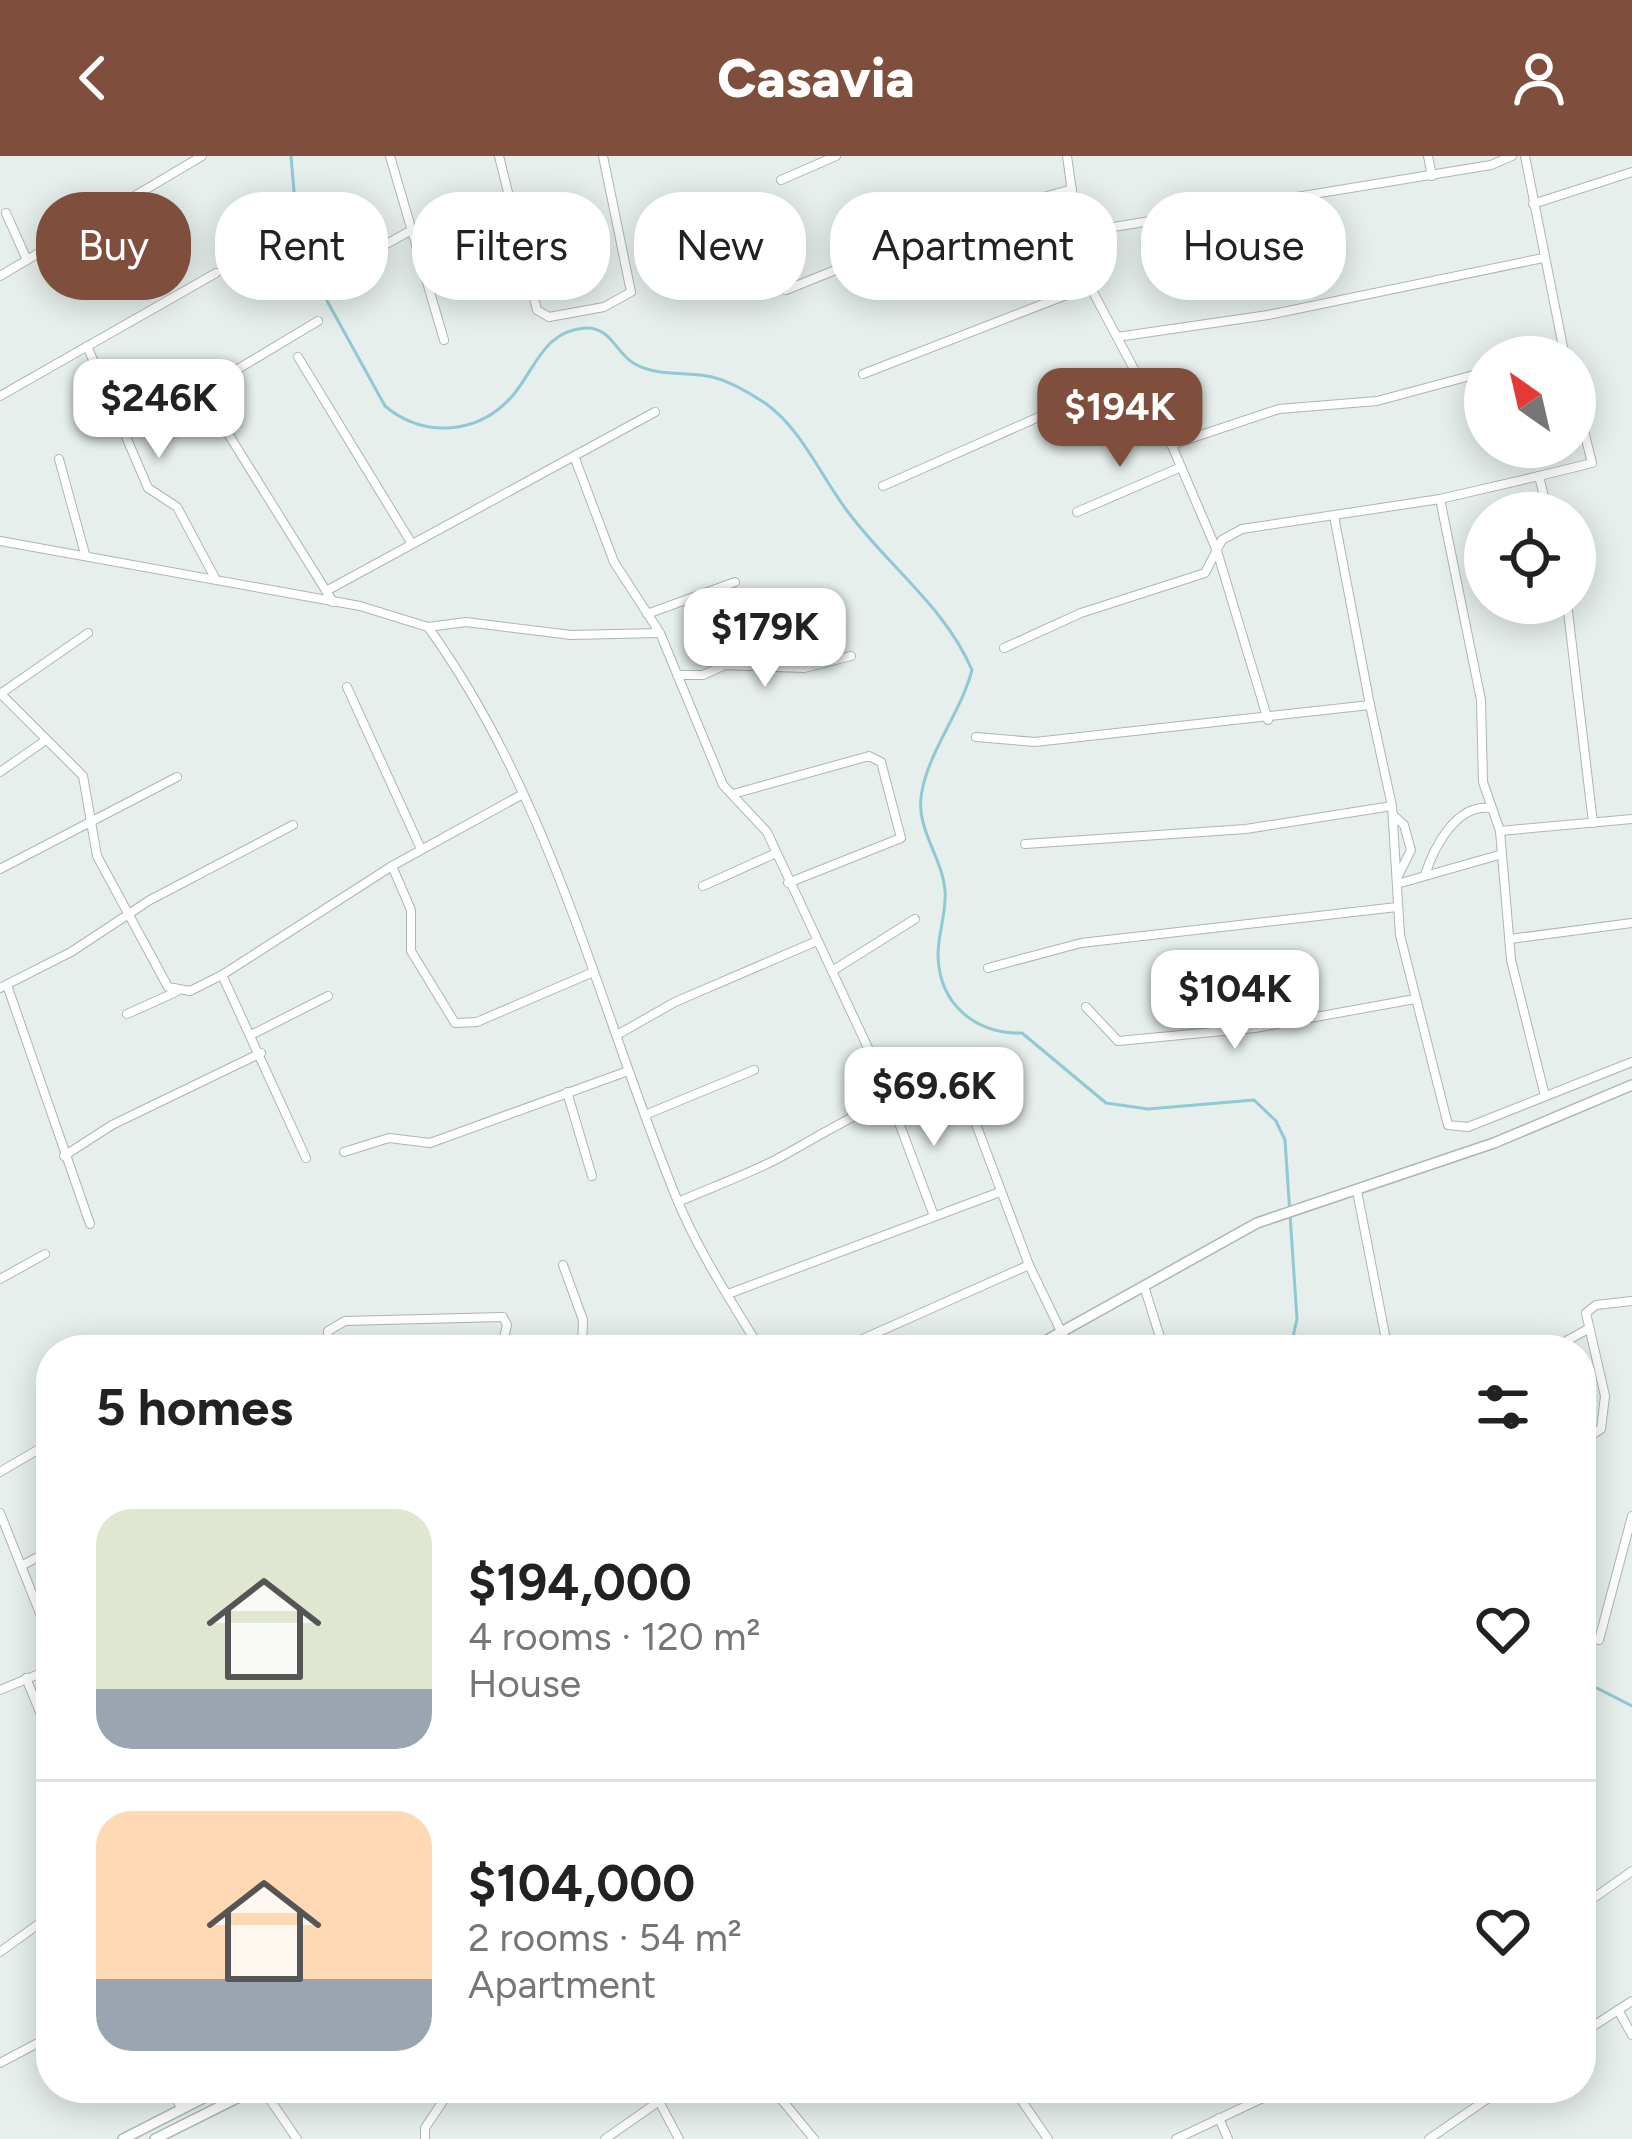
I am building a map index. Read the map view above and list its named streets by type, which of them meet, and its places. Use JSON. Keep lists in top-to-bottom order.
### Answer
{
  "north": "top left",
  "page": {
    "header": "Casavia",
    "chip": [
      "Buy",
      "Rent",
      "Filters",
      "New",
      "Apartment",
      "House"
    ],
    "price": [
      "$246K",
      "$194K",
      "$179K",
      "$104K",
      "$69.6K"
    ],
    "heading": "5 homes",
    "list": [
      {
        "name": "$194,000",
        "note": "4 rooms · 120 m² · House"
      },
      {
        "name": "$104,000",
        "note": "2 rooms · 54 m² · Apartment"
      }
    ]
  }
}
